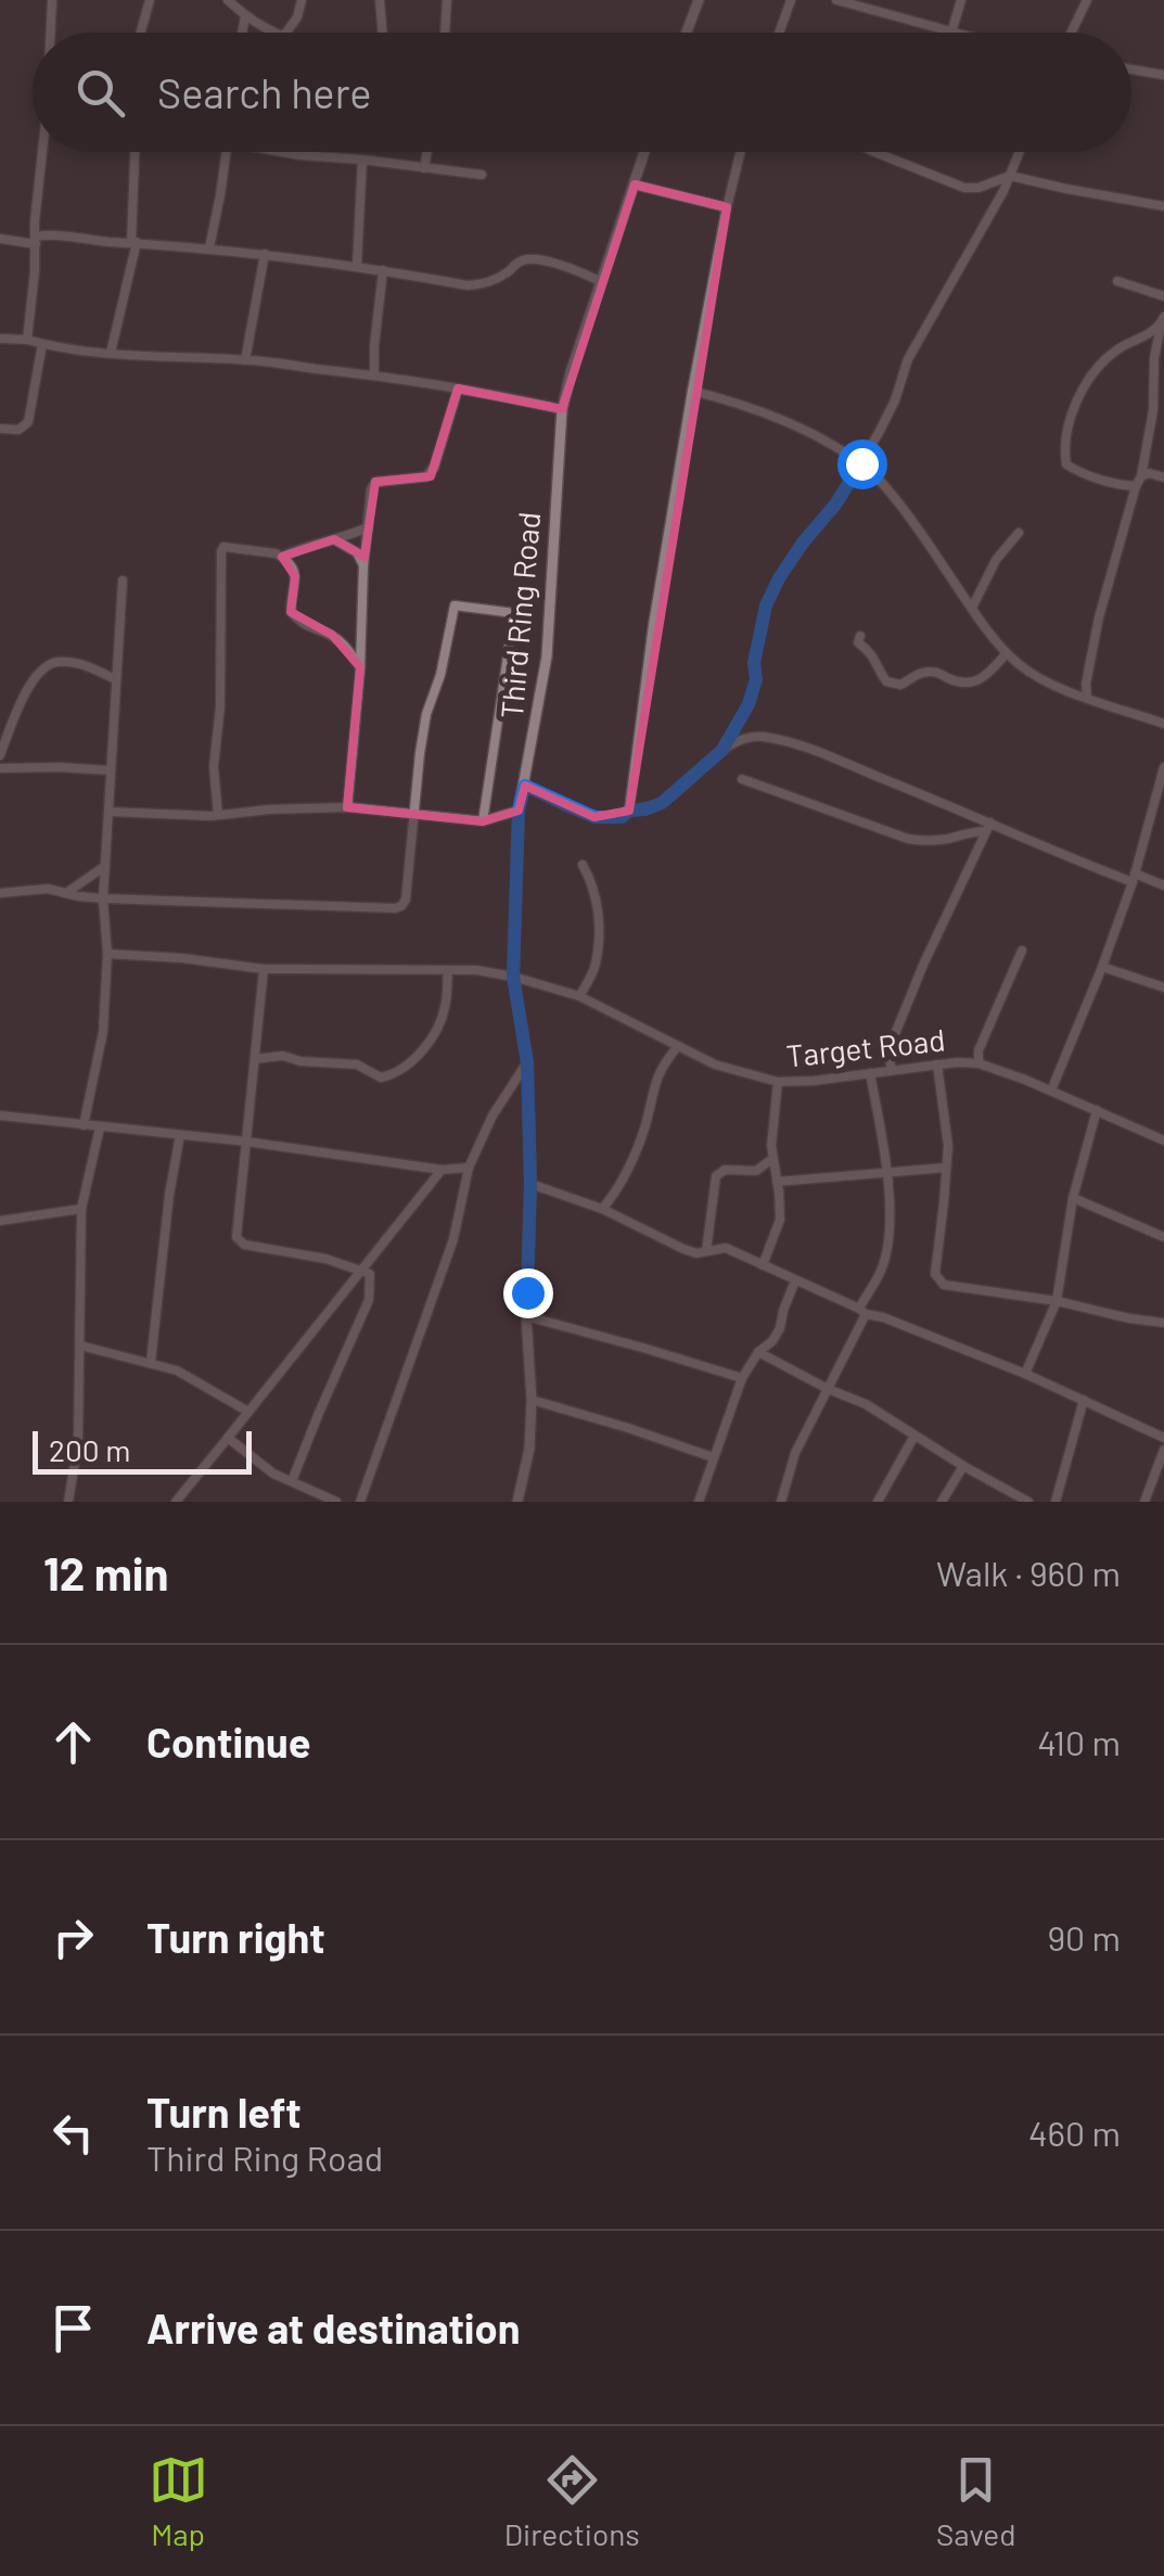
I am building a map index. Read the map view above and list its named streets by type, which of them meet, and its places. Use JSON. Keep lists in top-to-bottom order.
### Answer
{
  "streets": {
    "street": ["Third Ring Road", "Target Road"]
  },
  "crossings": [
    ["Third Ring Road", "Target Road"]
  ],
  "scale_bar": "200 m",
  "page": {
    "search": "Search here",
    "scale": "200 m",
    "heading": ["12 min", "Walk · 960 m"],
    "list": [
      ["Continue", "410 m"],
      ["Turn right", "90 m"],
      ["Turn left", "Third Ring Road", "460 m"],
      "Arrive at destination"
    ],
    "nav": ["Map", "Directions", "Saved"]
  }
}
